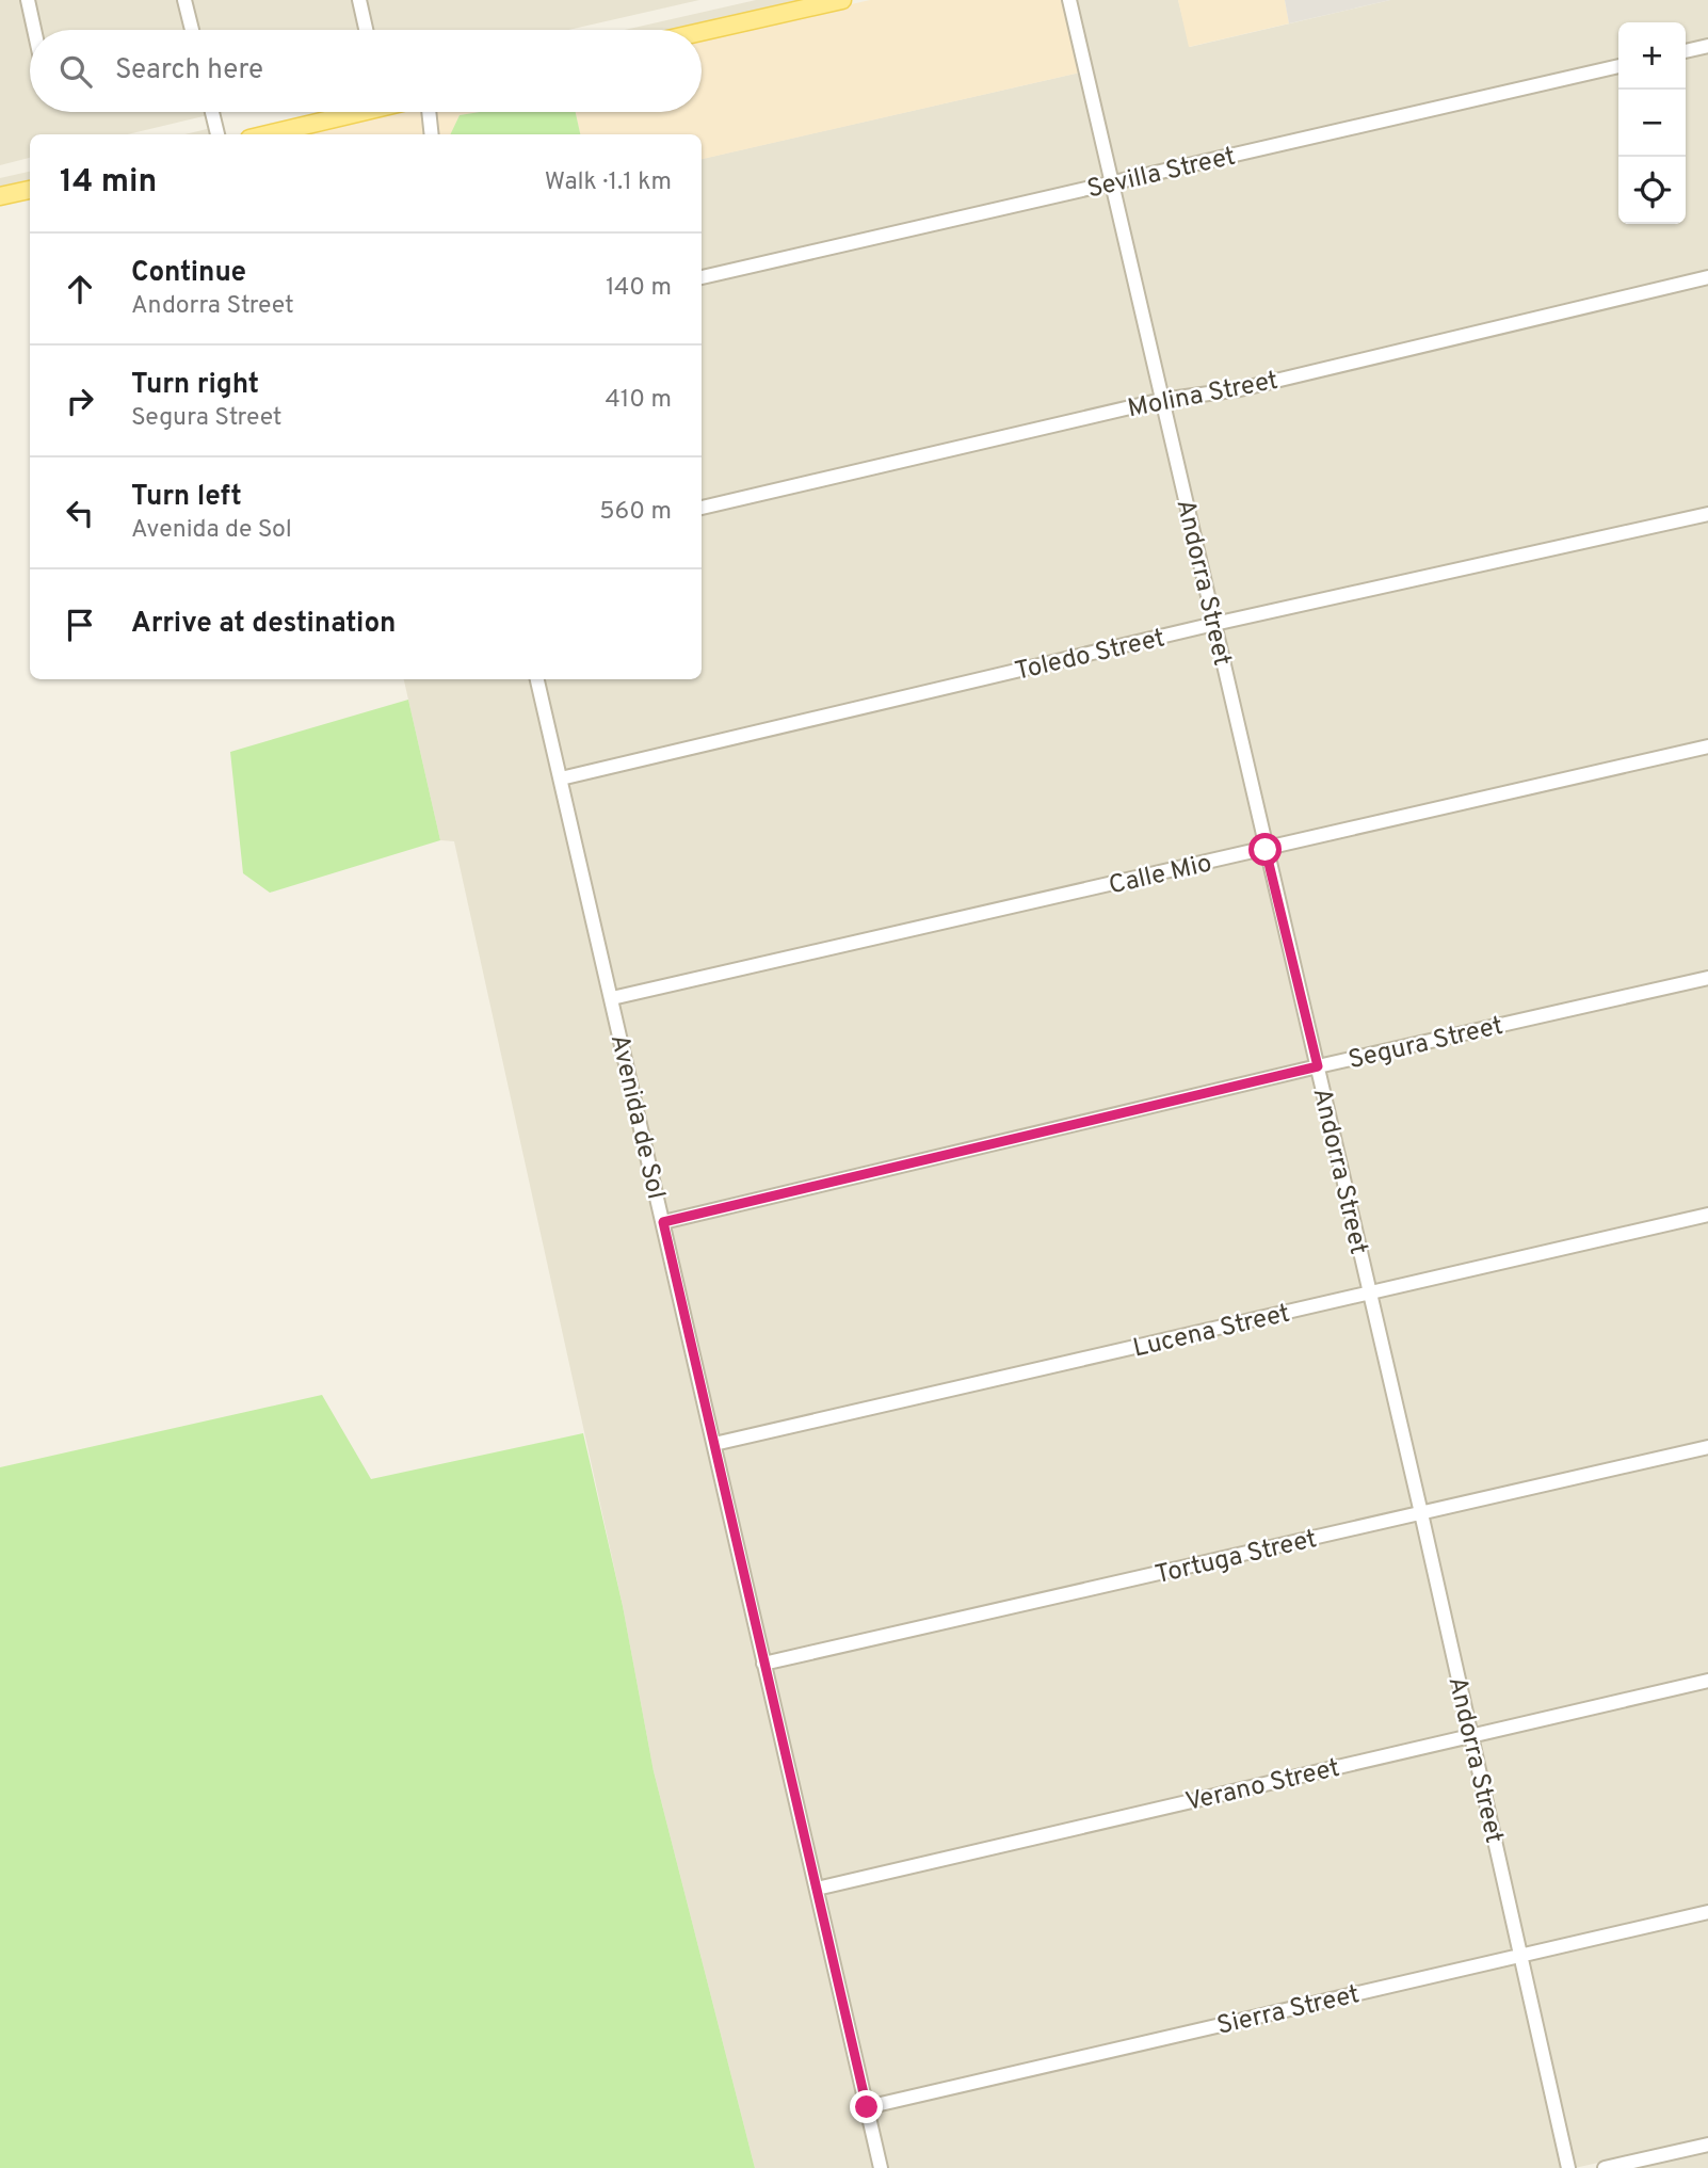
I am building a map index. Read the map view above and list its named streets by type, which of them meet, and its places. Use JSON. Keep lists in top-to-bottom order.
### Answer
{
  "streets": {
    "street": [
      "Sevilla Street",
      "Molina Street",
      "Andorra Street",
      "Toledo Street",
      "Calle Mio",
      "Segura Street",
      "Avenida de Sol",
      "Lucena Street",
      "Tortuga Street",
      "Verano Street",
      "Sierra Street"
    ]
  },
  "crossings": [
    ["Sevilla Street", "Andorra Street"],
    ["Molina Street", "Andorra Street"],
    ["Andorra Street", "Toledo Street"],
    ["Andorra Street", "Calle Mio"],
    ["Andorra Street", "Segura Street"],
    ["Andorra Street", "Lucena Street"],
    ["Andorra Street", "Tortuga Street"],
    ["Andorra Street", "Verano Street"],
    ["Andorra Street", "Sierra Street"],
    ["Toledo Street", "Avenida de Sol"],
    ["Calle Mio", "Avenida de Sol"],
    ["Segura Street", "Avenida de Sol"],
    ["Avenida de Sol", "Lucena Street"],
    ["Avenida de Sol", "Tortuga Street"],
    ["Avenida de Sol", "Verano Street"],
    ["Avenida de Sol", "Sierra Street"]
  ],
  "page": {
    "map_buttons": ["+", "−"],
    "search": "Search here",
    "heading": ["14 min", "Walk · 1.1 km"],
    "list": [
      ["Continue", "Andorra Street", "140 m"],
      ["Turn right", "Segura Street", "410 m"],
      ["Turn left", "Avenida de Sol", "560 m"],
      "Arrive at destination"
    ]
  }
}
